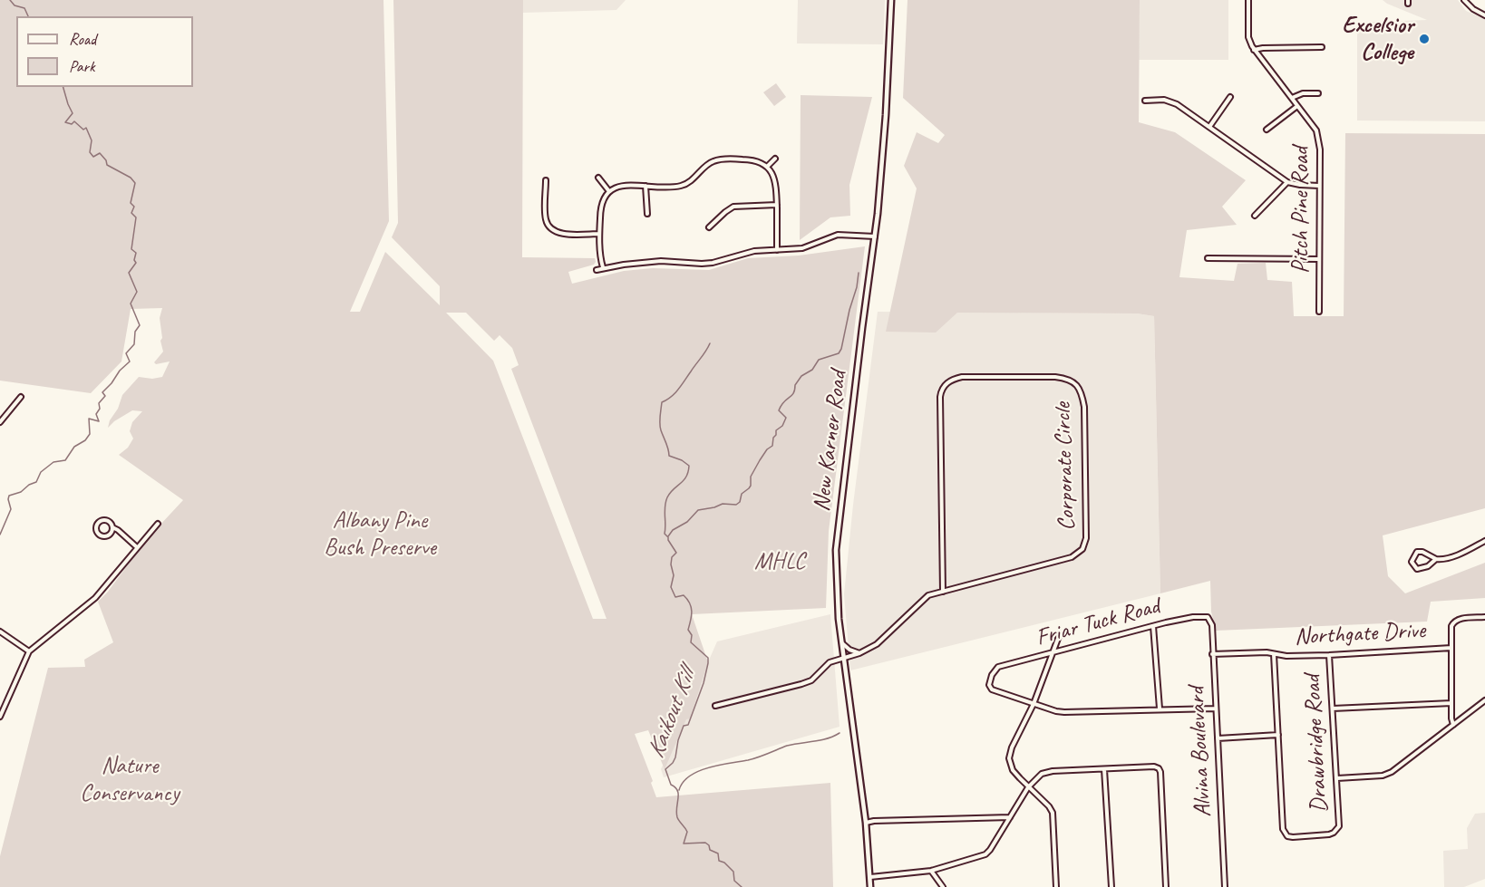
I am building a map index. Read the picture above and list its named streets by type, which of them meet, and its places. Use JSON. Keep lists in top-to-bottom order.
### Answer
{
  "streets": {
    "main road": ["New Karner Road"],
    "street": [
      "Pitch Pine Road",
      "Corporate Circle",
      "Friar Tuck Road",
      "Northgate Drive",
      "Drawbridge Road",
      "Alvina Boulevard"
    ]
  },
  "crossings": [
    ["New Karner Road", "Corporate Circle"],
    ["Friar Tuck Road", "Alvina Boulevard"],
    ["Northgate Drive", "Drawbridge Road"],
    ["Northgate Drive", "Alvina Boulevard"]
  ],
  "water": ["Kaikout Kill"],
  "parks": ["Albany Pine Bush Preserve", "MHLC", "Nature Conservancy"],
  "places": ["Excelsior College"],
  "legend": ["Road", "Park"]
}
